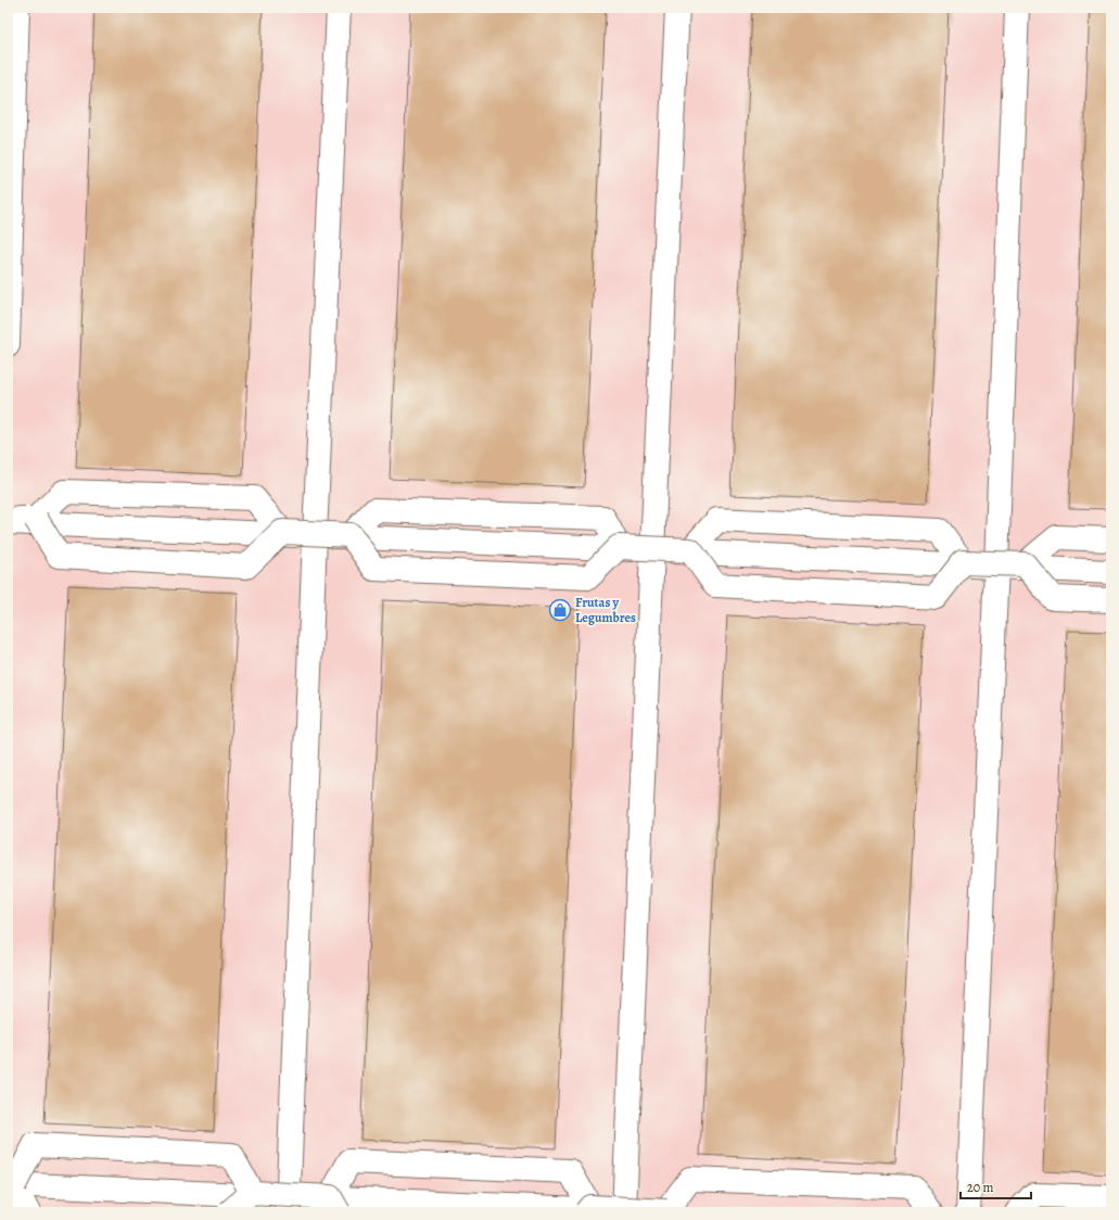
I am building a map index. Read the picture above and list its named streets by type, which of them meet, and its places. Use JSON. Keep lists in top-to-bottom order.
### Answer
{
  "places": {
    "shop": ["Frutas y Legumbres"]
  },
  "scale_bar": "20 m"
}
